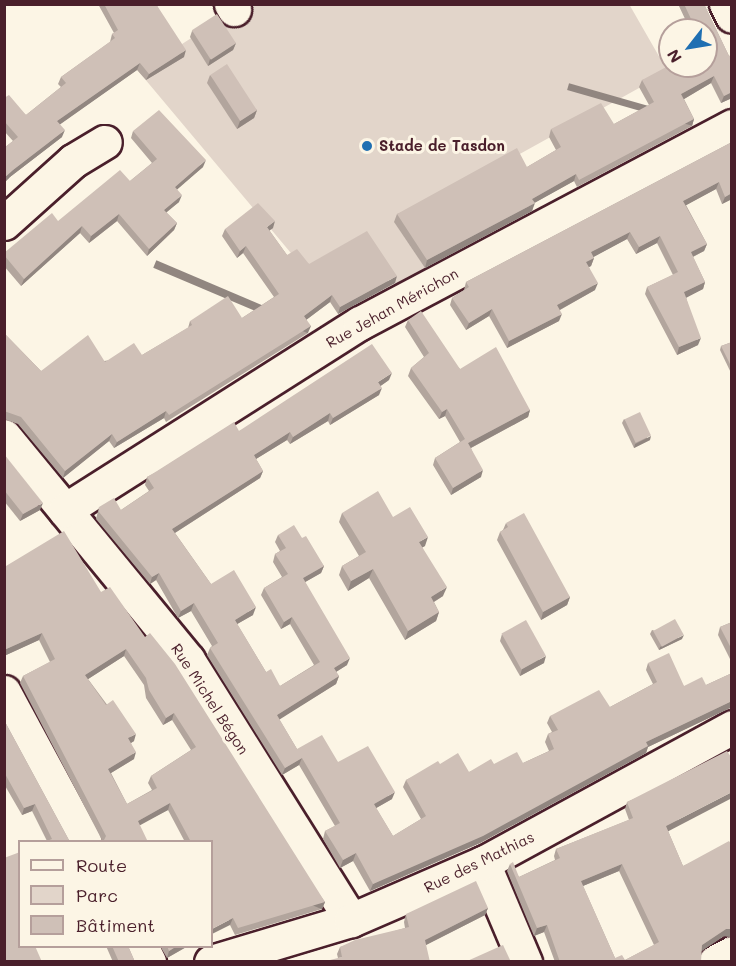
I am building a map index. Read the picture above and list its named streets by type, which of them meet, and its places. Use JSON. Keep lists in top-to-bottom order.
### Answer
{
  "streets": {
    "street": ["Rue Jehan Mérichon", "Rue Michel Bégon", "Rue des Mathias"]
  },
  "crossings": [
    ["Rue Jehan Mérichon", "Rue Michel Bégon"],
    ["Rue Michel Bégon", "Rue des Mathias"]
  ],
  "places": ["Stade de Tasdon"],
  "legend": ["Route", "Parc", "Bâtiment"],
  "north": "bottom left"
}
